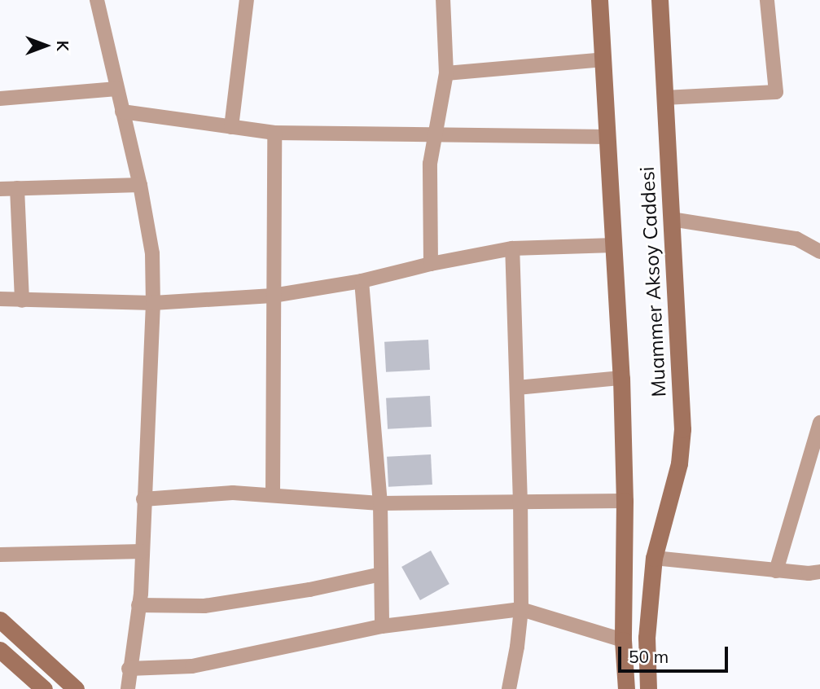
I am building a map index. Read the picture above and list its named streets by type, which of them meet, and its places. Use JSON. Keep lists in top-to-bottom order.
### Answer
{
  "streets": {
    "main road": ["Muammer Aksoy Caddesi"]
  },
  "scale_bar": "50 m",
  "north": "right"
}
